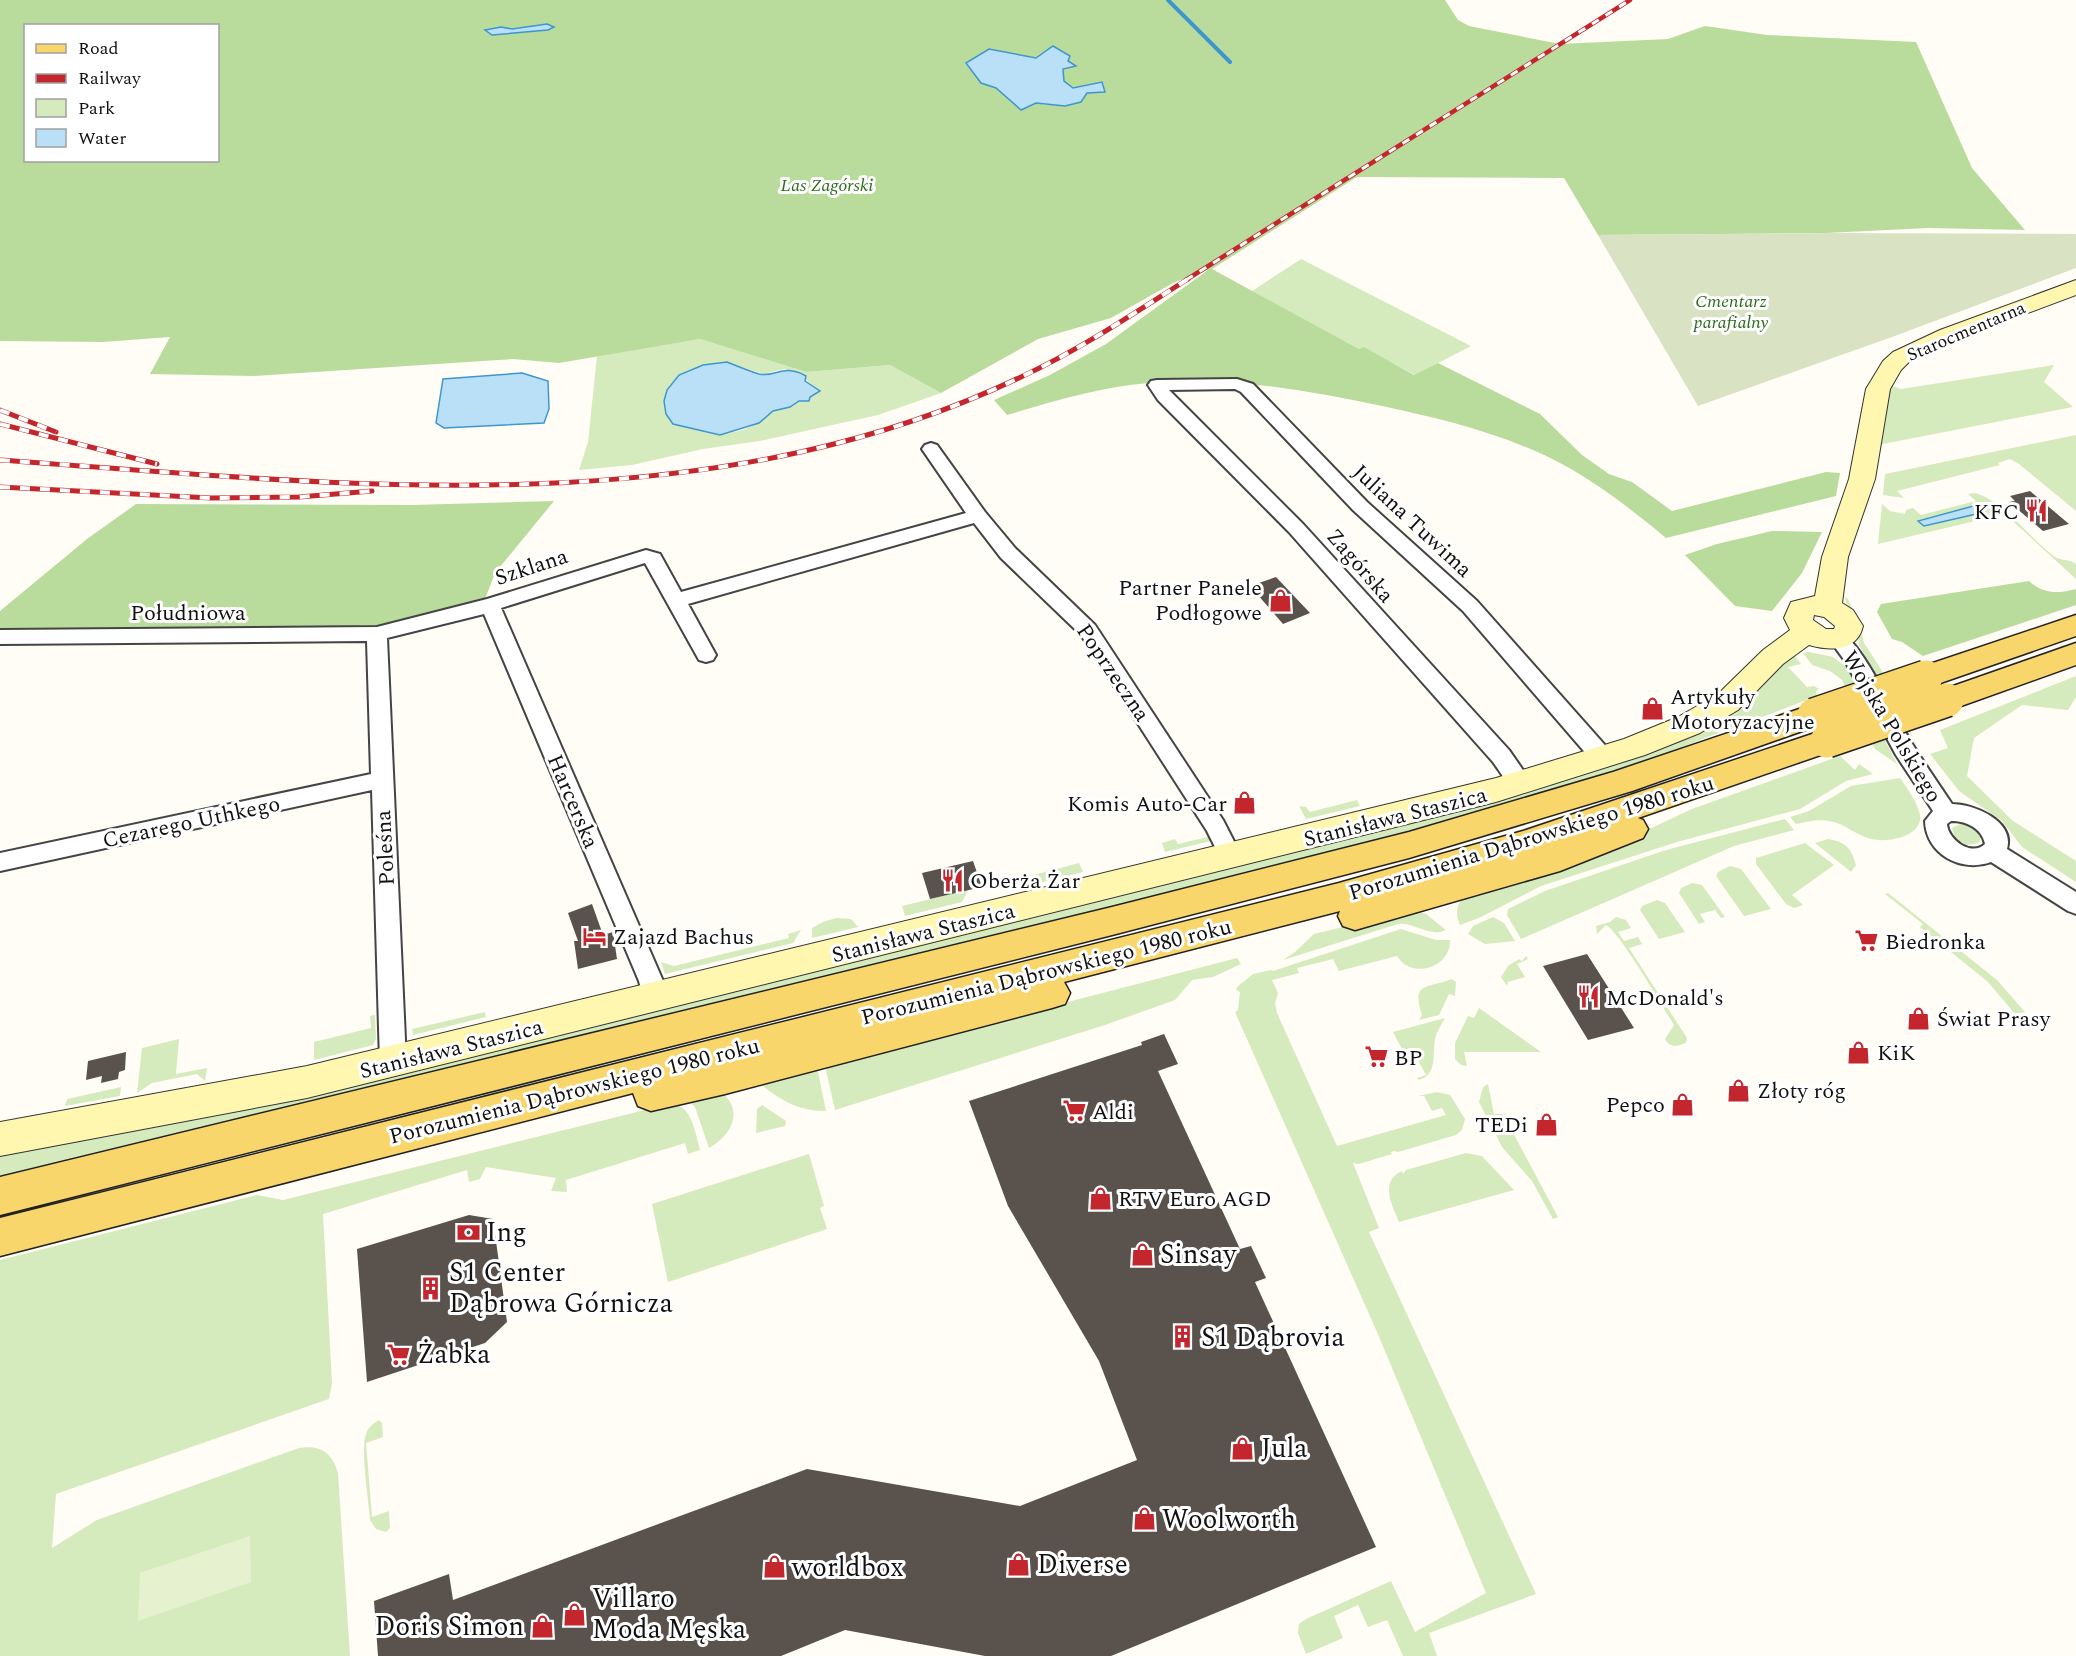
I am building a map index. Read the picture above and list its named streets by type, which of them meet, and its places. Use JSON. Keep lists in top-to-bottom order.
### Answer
{
  "streets": {
    "main road": ["Porozumienia Dąbrowskiego 1980 roku"],
    "street": [
      "Starocmentarna",
      "Juliana Tuwima",
      "Zagórska",
      "Szklana",
      "Południowa",
      "Poprzeczna",
      "Wojska Polskiego",
      "Harcerska",
      "Stanisława Staszica",
      "Cezarego Uthkego",
      "Poleśna"
    ]
  },
  "crossings": [
    ["Starocmentarna", "Wojska Polskiego"],
    ["Starocmentarna", "Stanisława Staszica"],
    ["Juliana Tuwima", "Zagórska"],
    ["Juliana Tuwima", "Stanisława Staszica"],
    ["Zagórska", "Stanisława Staszica"],
    ["Szklana", "Południowa"],
    ["Szklana", "Harcerska"],
    ["Szklana", "Poleśna"],
    ["Południowa", "Poleśna"],
    ["Poprzeczna", "Stanisława Staszica"],
    ["Wojska Polskiego", "Stanisława Staszica"],
    ["Harcerska", "Stanisława Staszica"],
    ["Stanisława Staszica", "Poleśna"],
    ["Cezarego Uthkego", "Poleśna"]
  ],
  "parks": ["Las Zagórski", "Cmentarz parafialny"],
  "places": {
    "restaurant": ["KFC", "Oberża Żar", "McDonald's"],
    "shop": [
      "Partner Panele Podłogowe",
      "Artykuły Motoryzacyjne",
      "Komis Auto-Car",
      "Świat Prasy",
      "KiK",
      "Złoty róg",
      "Pepco",
      "TEDi",
      "RTV Euro AGD",
      "Sinsay",
      "Jula",
      "Woolworth",
      "Diverse",
      "worldbox",
      "Villaro Moda Męska",
      "Doris Simon"
    ],
    "hotel": ["Zajazd Bachus"],
    "supermarket": [
      "Biedronka",
      "BP",
      "Aldi",
      "Żabka"
    ],
    "bank": ["Ing"],
    "building": ["S1 Center Dąbrowa Górnicza", "S1 Dąbrovia"]
  },
  "legend": [
    "Road",
    "Railway",
    "Park",
    "Water"
  ]
}
